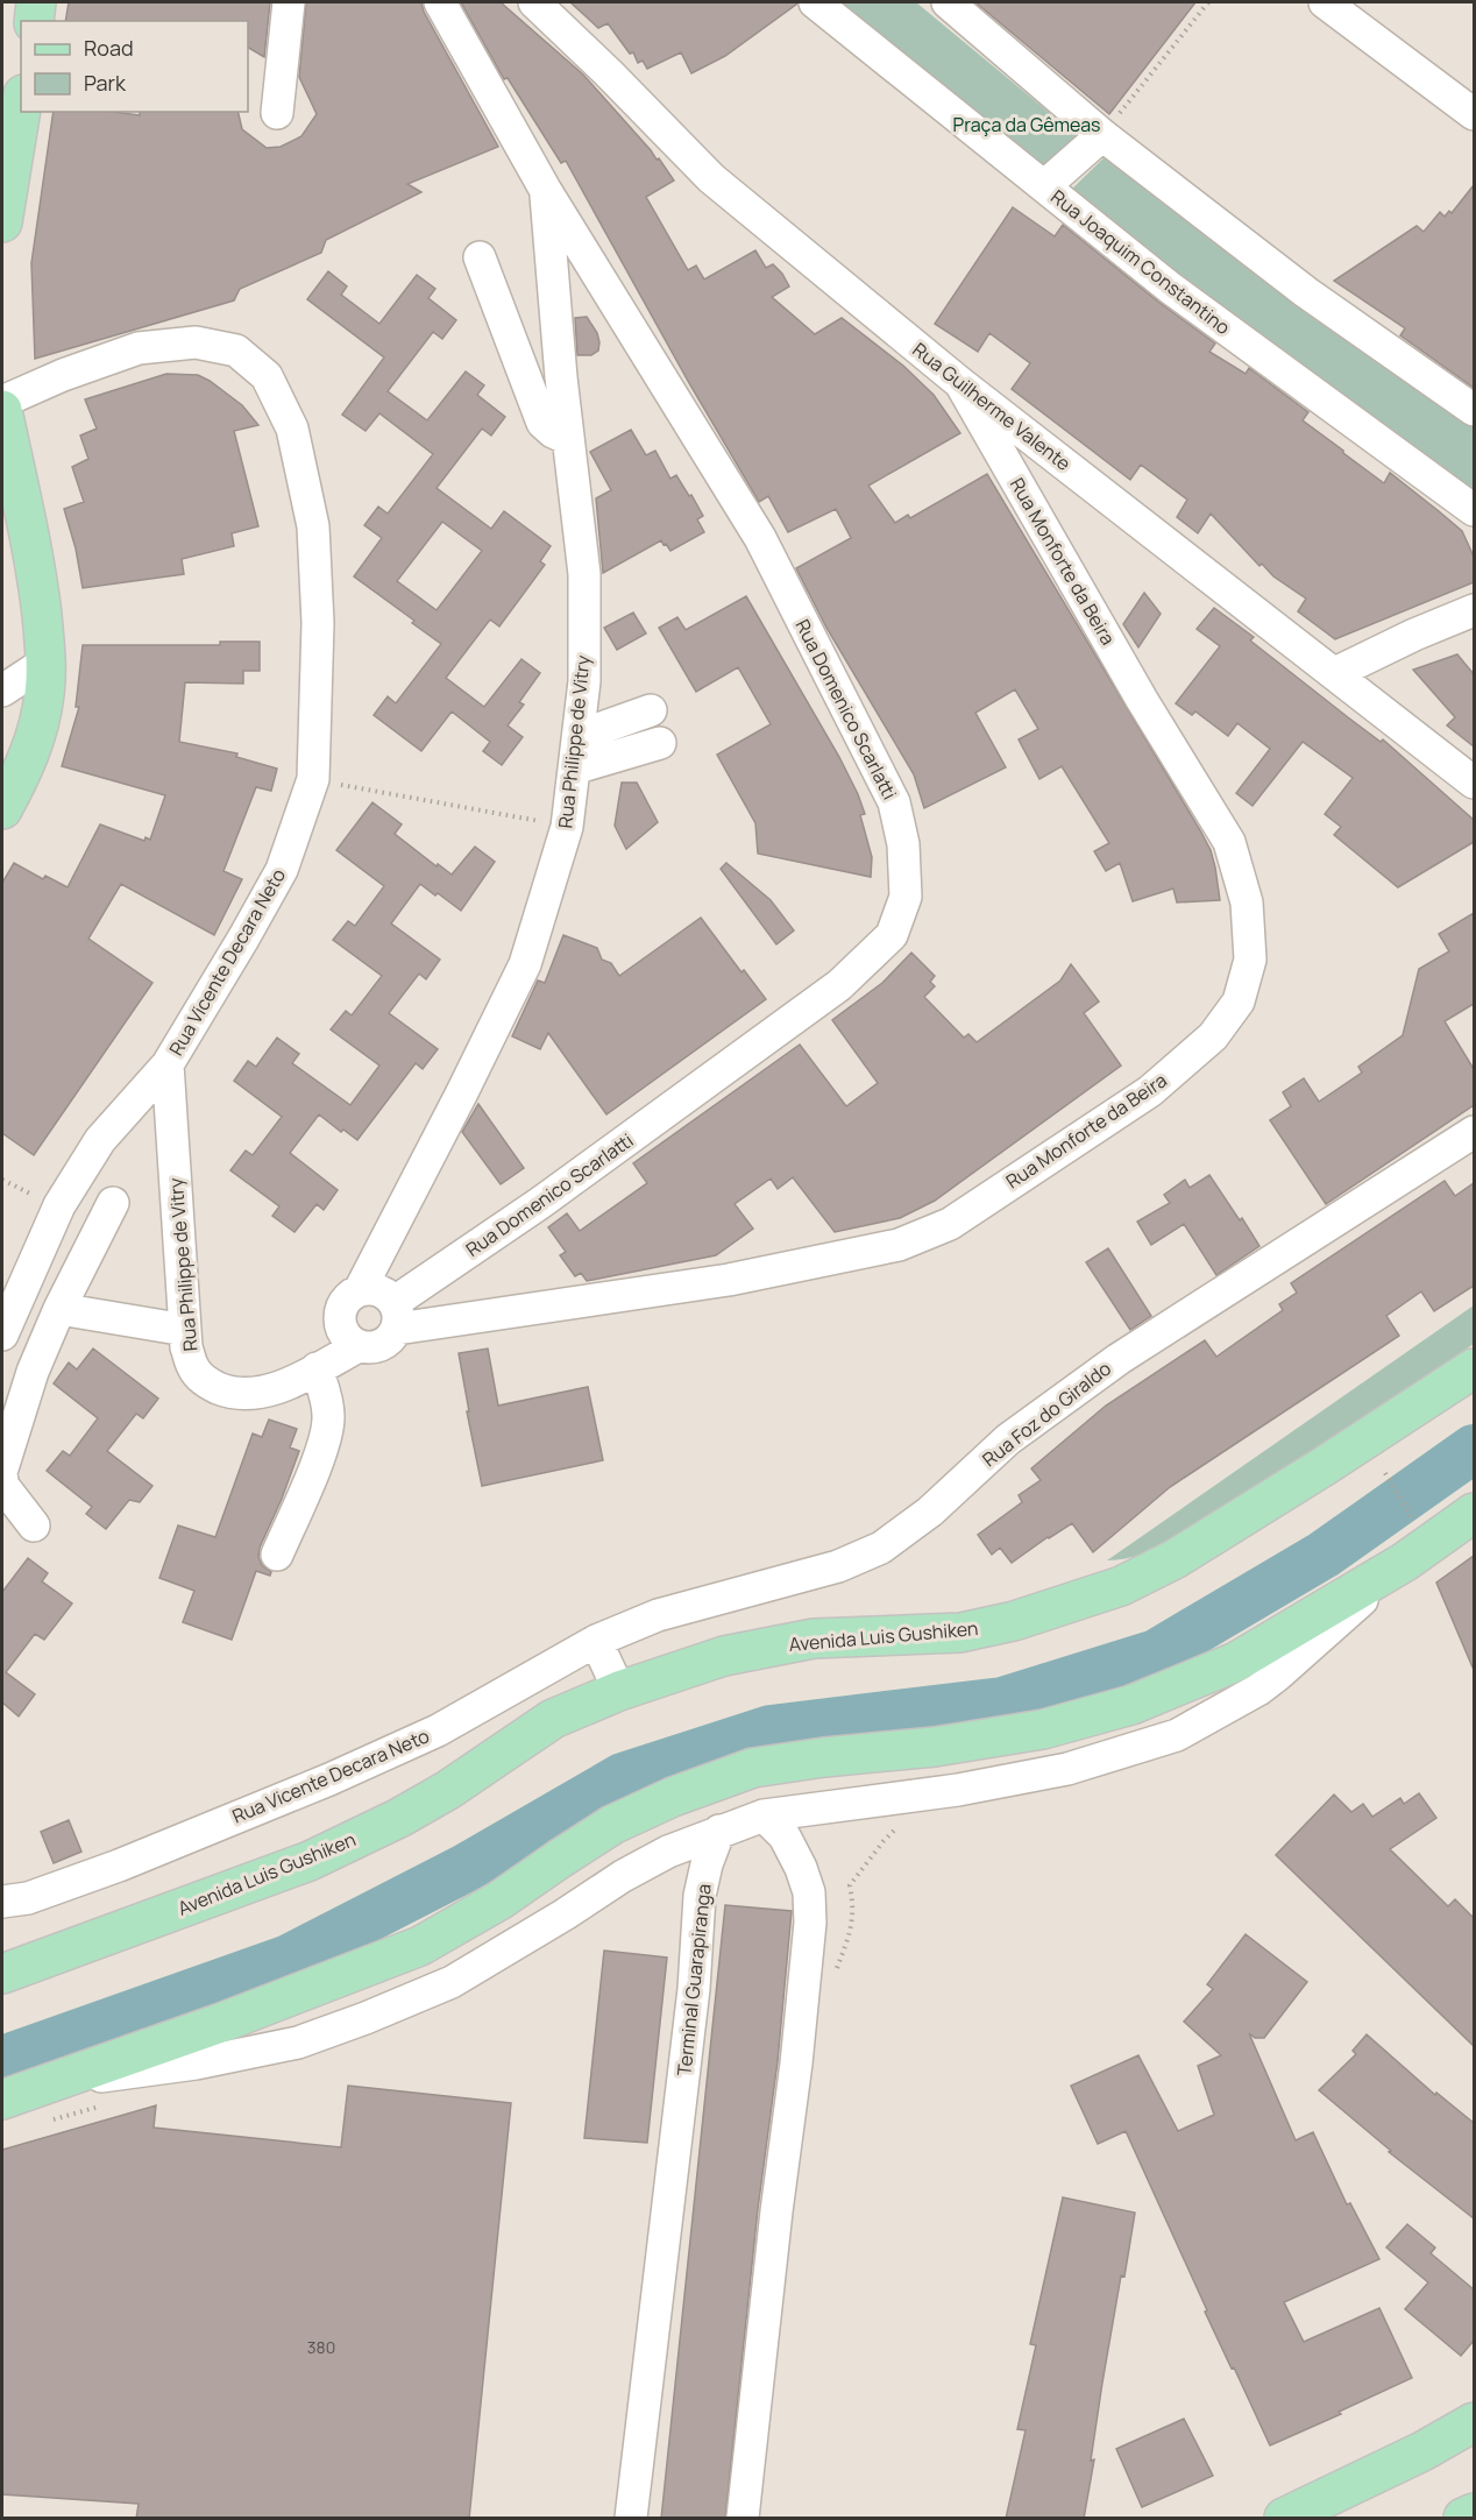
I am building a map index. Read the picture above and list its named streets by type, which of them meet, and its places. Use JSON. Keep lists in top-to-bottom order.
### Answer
{
  "streets": {
    "main road": ["Avenida Luis Gushiken"],
    "street": [
      "Rua Joaquim Constantino",
      "Rua Guilherme Valente",
      "Rua Monforte da Beira",
      "Rua Domenico Scarlatti",
      "Rua Philippe de Vitry",
      "Rua Vicente Decara Neto",
      "Rua Foz do Giraldo",
      "Terminal Guarapiranga"
    ]
  },
  "crossings": [
    ["Rua Guilherme Valente", "Rua Monforte da Beira"],
    ["Rua Monforte da Beira", "Rua Domenico Scarlatti"],
    ["Rua Monforte da Beira", "Rua Philippe de Vitry"],
    ["Rua Domenico Scarlatti", "Rua Philippe de Vitry"],
    ["Rua Philippe de Vitry", "Rua Vicente Decara Neto"],
    ["Rua Vicente Decara Neto", "Rua Foz do Giraldo"]
  ],
  "parks": ["Praça da Gêmeas"],
  "house_numbers": ["380"],
  "legend": ["Road", "Park"]
}
